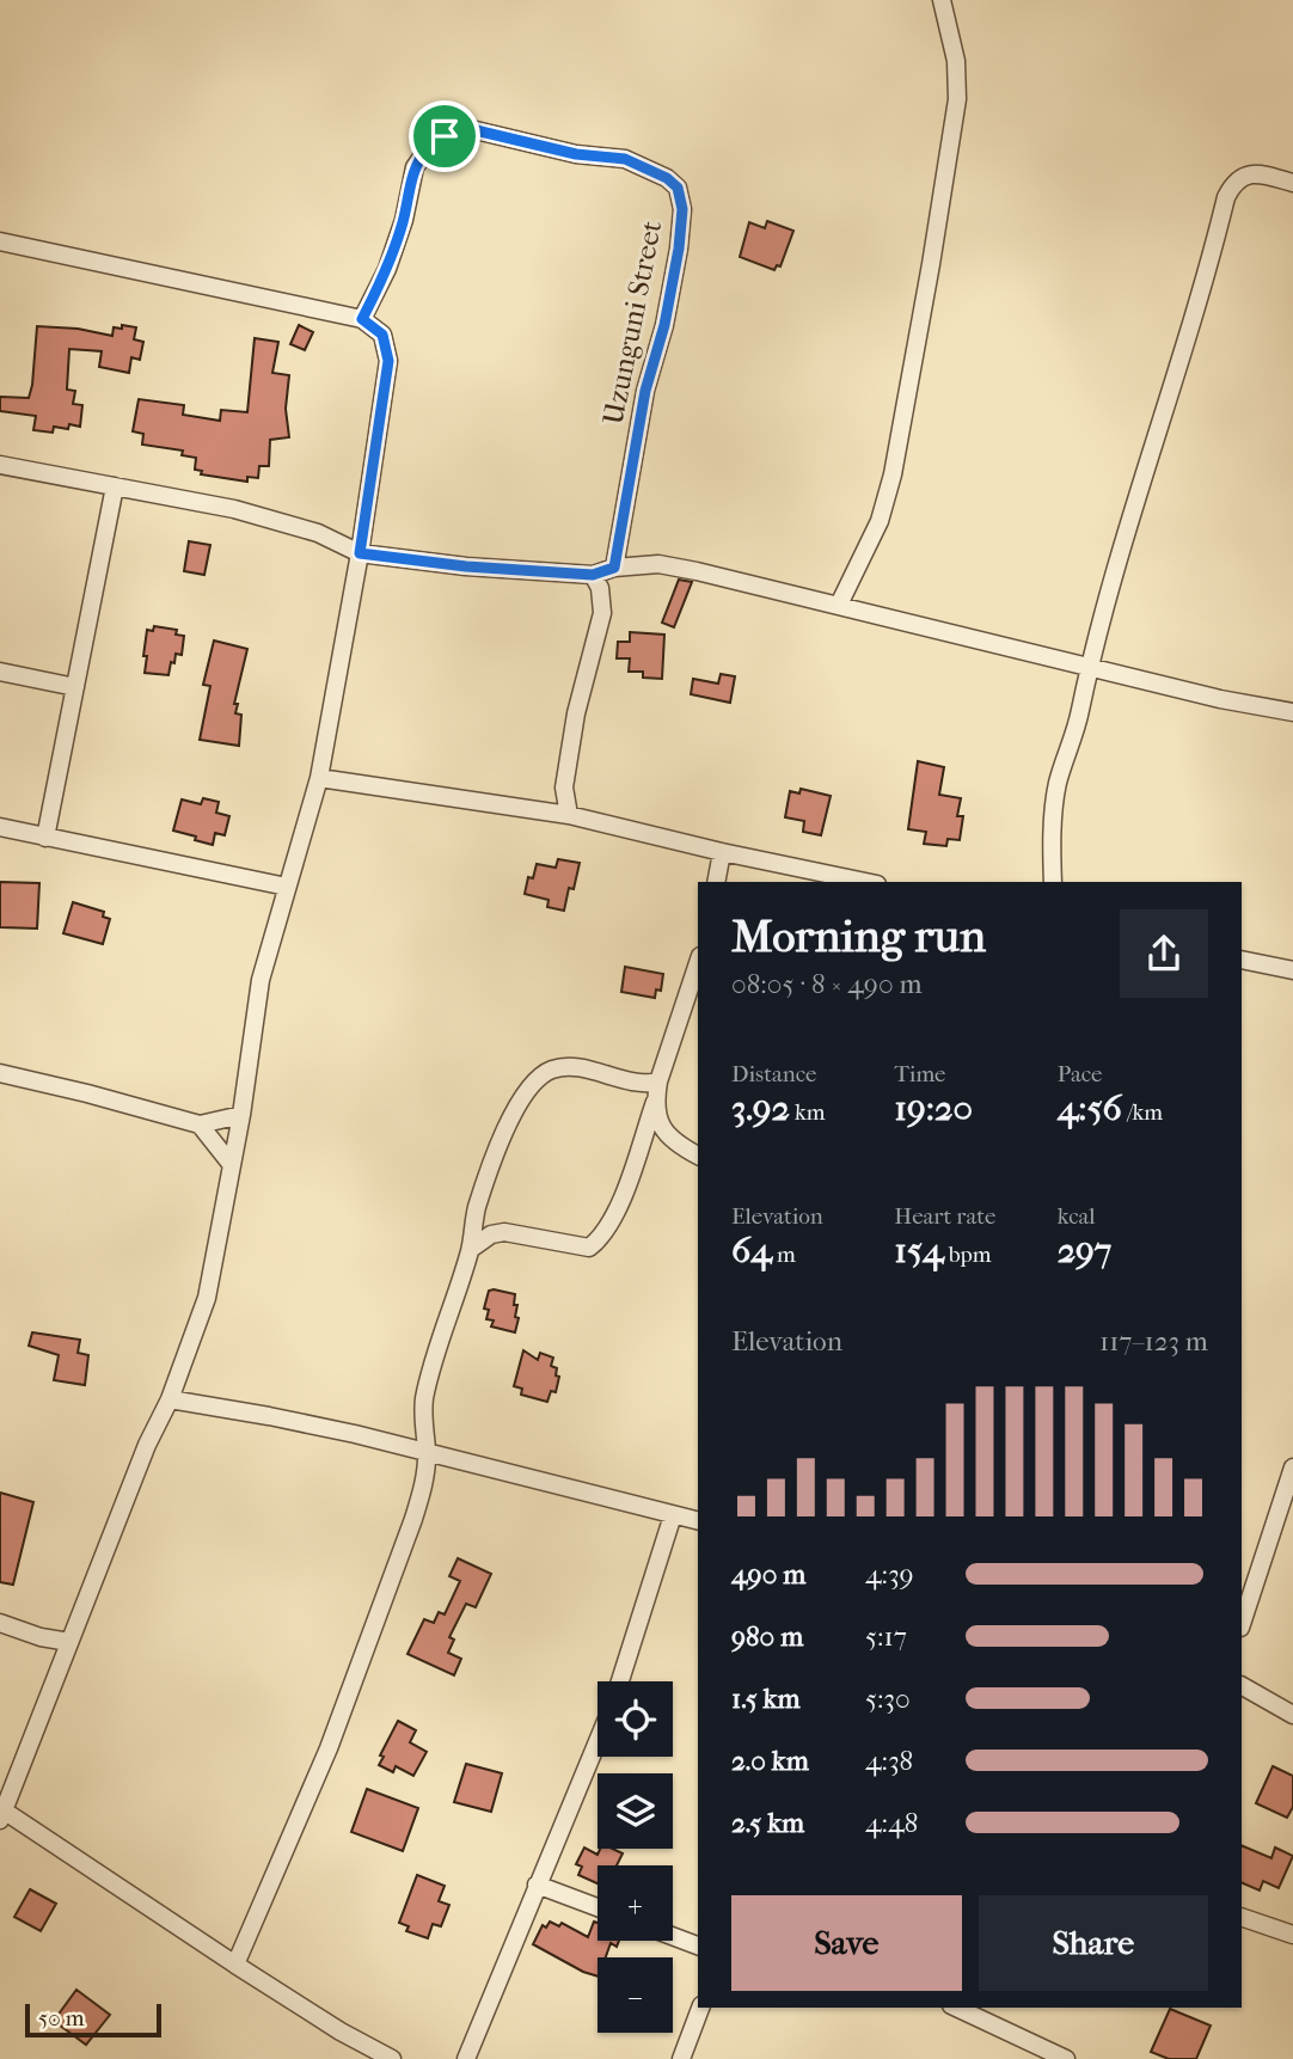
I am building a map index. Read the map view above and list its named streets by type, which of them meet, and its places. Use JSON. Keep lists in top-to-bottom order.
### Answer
{
  "streets": {
    "street": ["Uzunguni Street"]
  },
  "scale_bar": "50 m",
  "page": {
    "heading": ["Morning run", "08:05 · 8 × 490 m"],
    "stats": [
      ["Distance", "3.92 km"],
      ["Time", "19:20"],
      ["Pace", "4:56 /km"],
      ["Elevation", "64 m"],
      ["Heart rate", "154 bpm"],
      ["kcal", "297"]
    ],
    "chart": ["Elevation", "117–123 m"],
    "list": [
      {
        "name": "490 m",
        "note": "4:39"
      },
      {
        "name": "980 m",
        "note": "5:17"
      },
      {
        "name": "1.5 km",
        "note": "5:30"
      },
      {
        "name": "2.0 km",
        "note": "4:38"
      },
      {
        "name": "2.5 km",
        "note": "4:48"
      }
    ],
    "map_buttons": ["+", "−"],
    "buttons": ["Save", "Share"],
    "scale": "50 m"
  }
}
